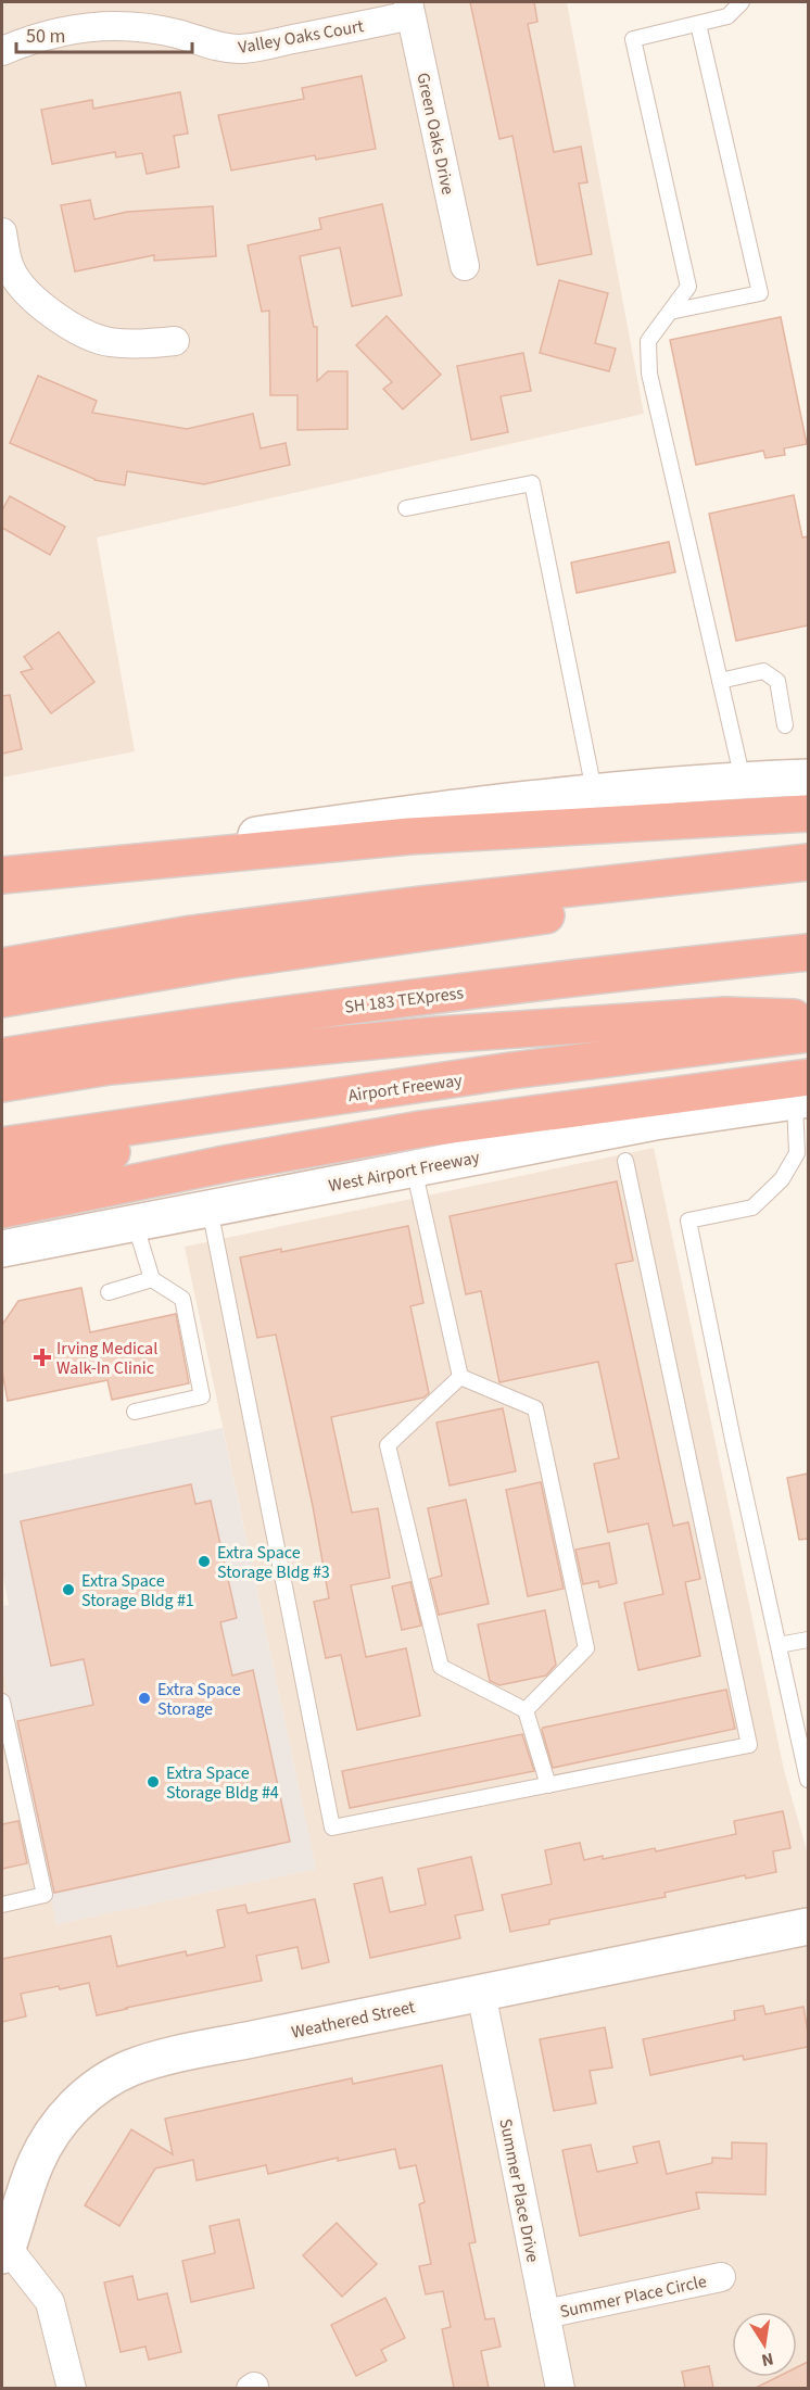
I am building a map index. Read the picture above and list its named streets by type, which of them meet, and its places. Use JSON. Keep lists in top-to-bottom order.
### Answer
{
  "streets": {
    "highway": ["SH 183 TEXpress", "Airport Freeway"],
    "main road": ["West Airport Freeway", "Weathered Street"],
    "street": [
      "Valley Oaks Court",
      "Green Oaks Drive",
      "Summer Place Drive",
      "Summer Place Circle"
    ]
  },
  "crossings": [
    ["Valley Oaks Court", "Green Oaks Drive"],
    ["Weathered Street", "Summer Place Drive"],
    ["Summer Place Drive", "Summer Place Circle"]
  ],
  "places": {
    "health": ["Irving Medical Walk-In Clinic"],
    "other": [
      "Extra Space Storage Bldg #3",
      "Extra Space Storage Bldg #1",
      "Extra Space Storage",
      "Extra Space Storage Bldg #4"
    ]
  },
  "scale_bar": "50 m",
  "north": "bottom"
}
